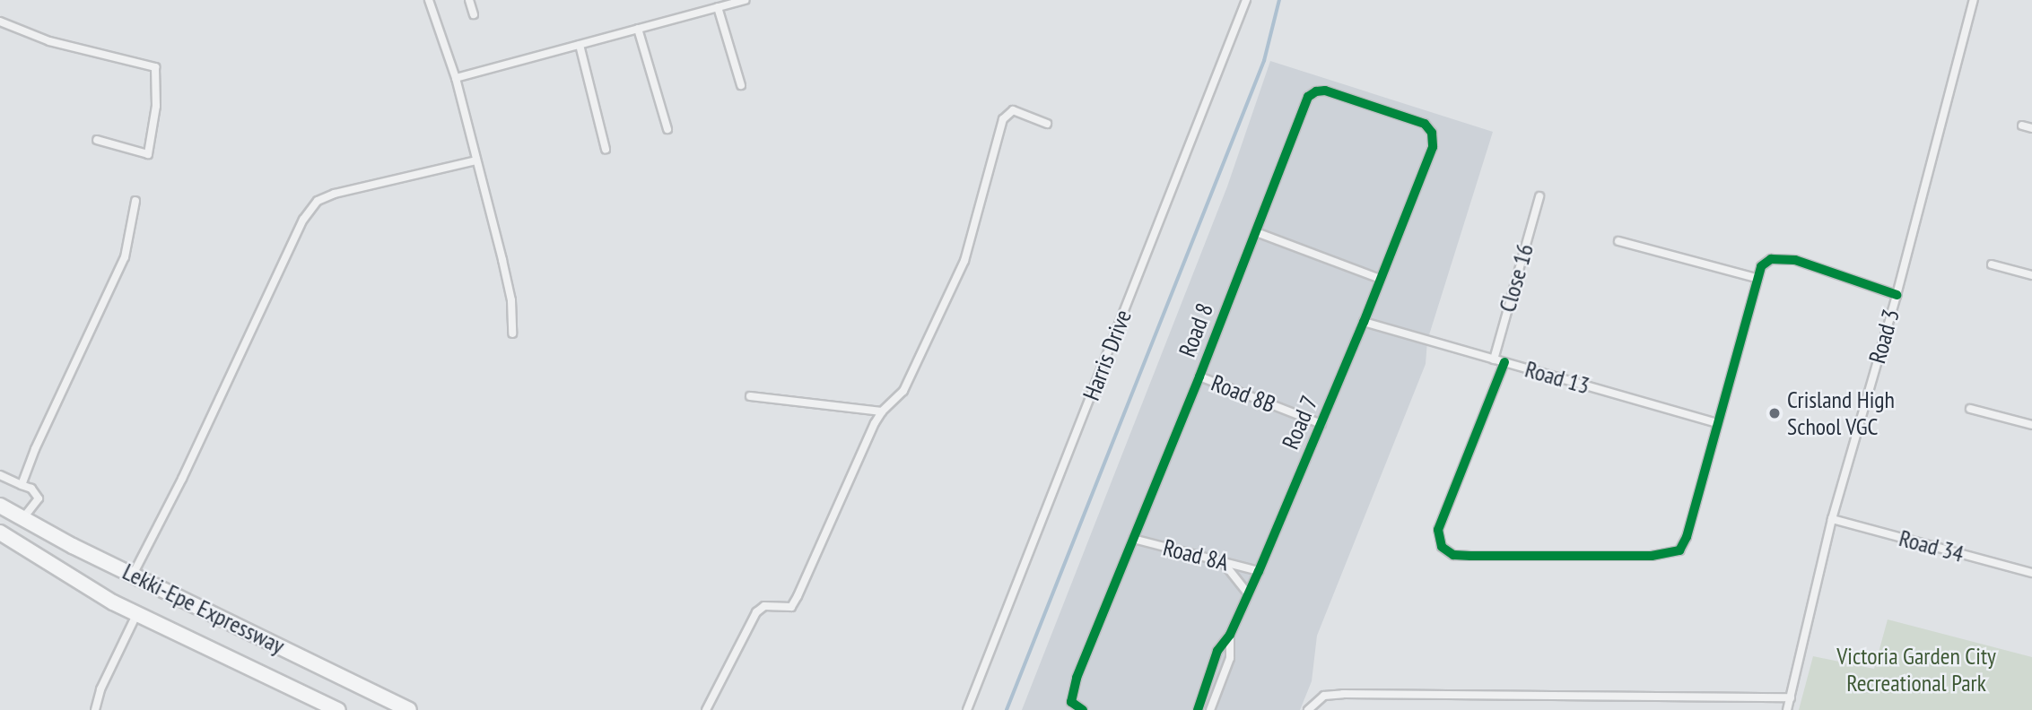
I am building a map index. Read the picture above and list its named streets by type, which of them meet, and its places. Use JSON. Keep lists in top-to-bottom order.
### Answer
{
  "streets": {
    "highway": ["Lekki-Epe Expressway"],
    "street": [
      "Close 16",
      "Road 8",
      "Road 3",
      "Harris Drive",
      "Road 13",
      "Road 8B",
      "Road 7",
      "Road 34",
      "Road 8A"
    ]
  },
  "crossings": [
    ["Close 16", "Road 13"],
    ["Road 8", "Road 8B"],
    ["Road 8", "Road 7"],
    ["Road 8", "Road 8A"],
    ["Road 3", "Road 34"],
    ["Road 13", "Road 7"],
    ["Road 8B", "Road 7"],
    ["Road 7", "Road 8A"]
  ],
  "parks": ["Victoria Garden City Recreational Park"],
  "places": ["Crisland High School VGC"]
}
